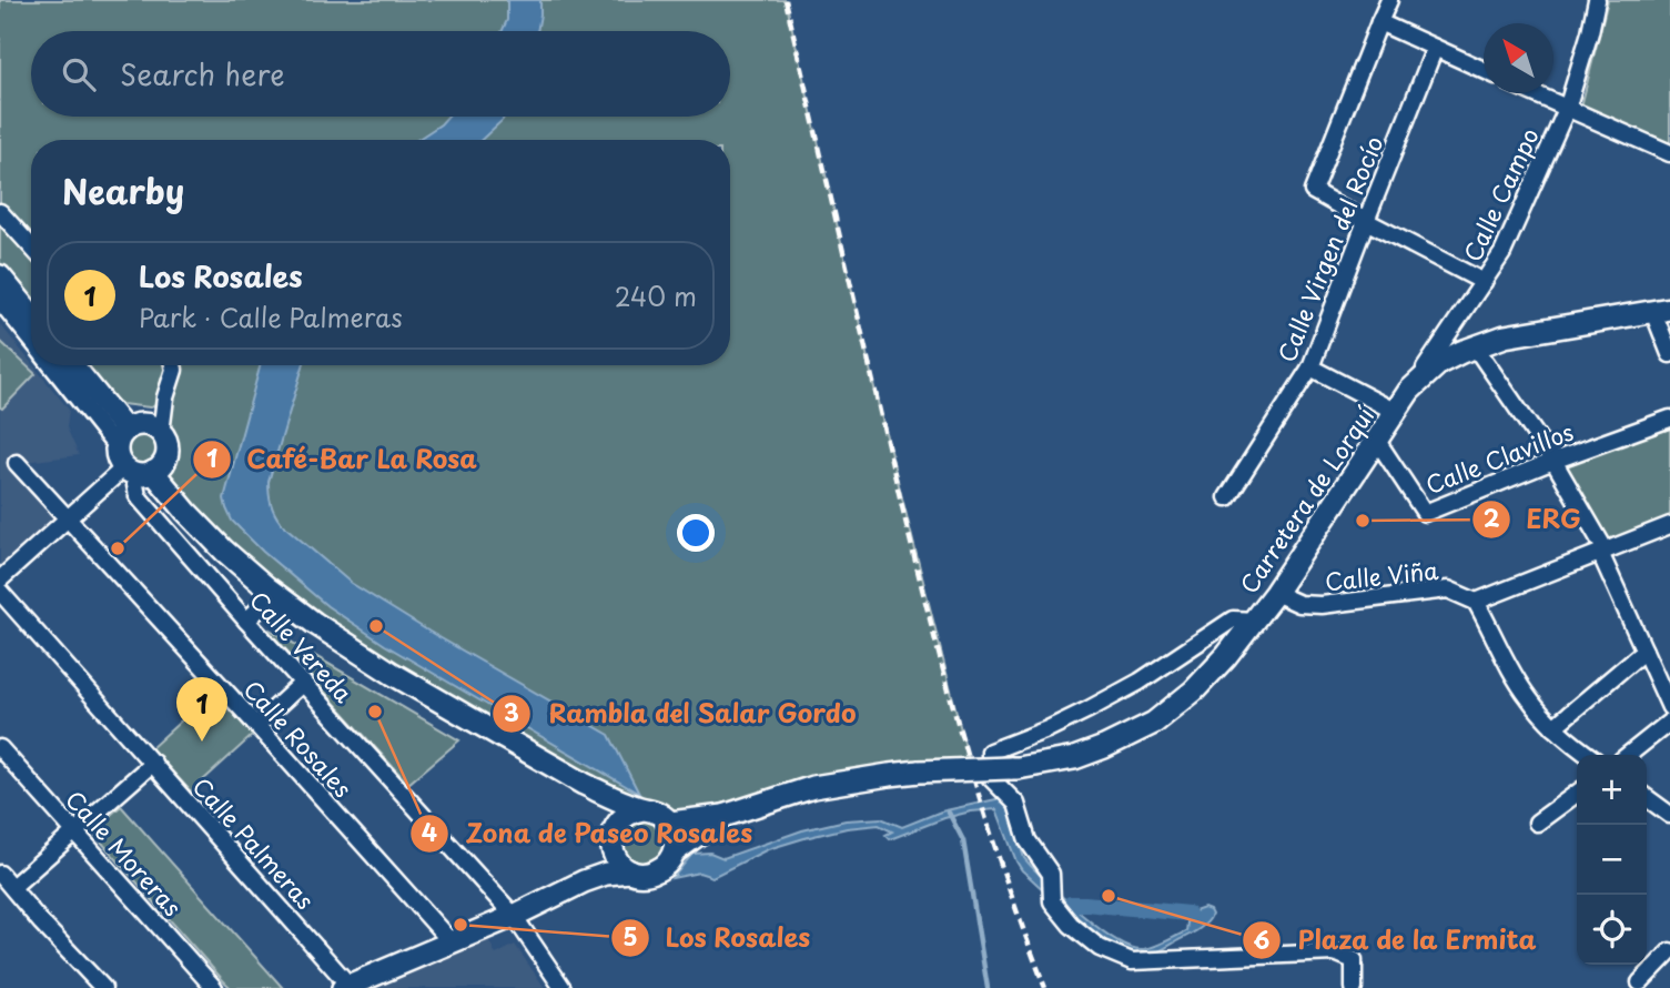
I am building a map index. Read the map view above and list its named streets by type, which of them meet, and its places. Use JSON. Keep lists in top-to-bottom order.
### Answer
{
  "streets": {
    "main road": ["Carretera de Lorquí"],
    "street": [
      "Calle Campo",
      "Calle Virgen del Rocío",
      "Calle Clavillos",
      "Calle Viña",
      "Calle Vereda",
      "Calle Rosales",
      "Calle Palmeras",
      "Calle Moreras"
    ]
  },
  "crossings": [
    ["Calle Campo", "Carretera de Lorquí"],
    ["Calle Clavillos", "Carretera de Lorquí"],
    ["Carretera de Lorquí", "Calle Viña"]
  ],
  "places": [
    "ERG",
    "Café-Bar La Rosa",
    "Rambla del Salar Gordo",
    "Zona de Paseo Rosales",
    "Plaza de la Ermita",
    "Los Rosales"
  ],
  "north": "top left",
  "page": {
    "search": "Search here",
    "heading": "Nearby",
    "list": [
      {
        "mark": "1",
        "name": "Los Rosales",
        "note": "Park · Calle Palmeras",
        "value": "240 m"
      }
    ],
    "pins": "1",
    "map_buttons": ["+", "−"]
  }
}
